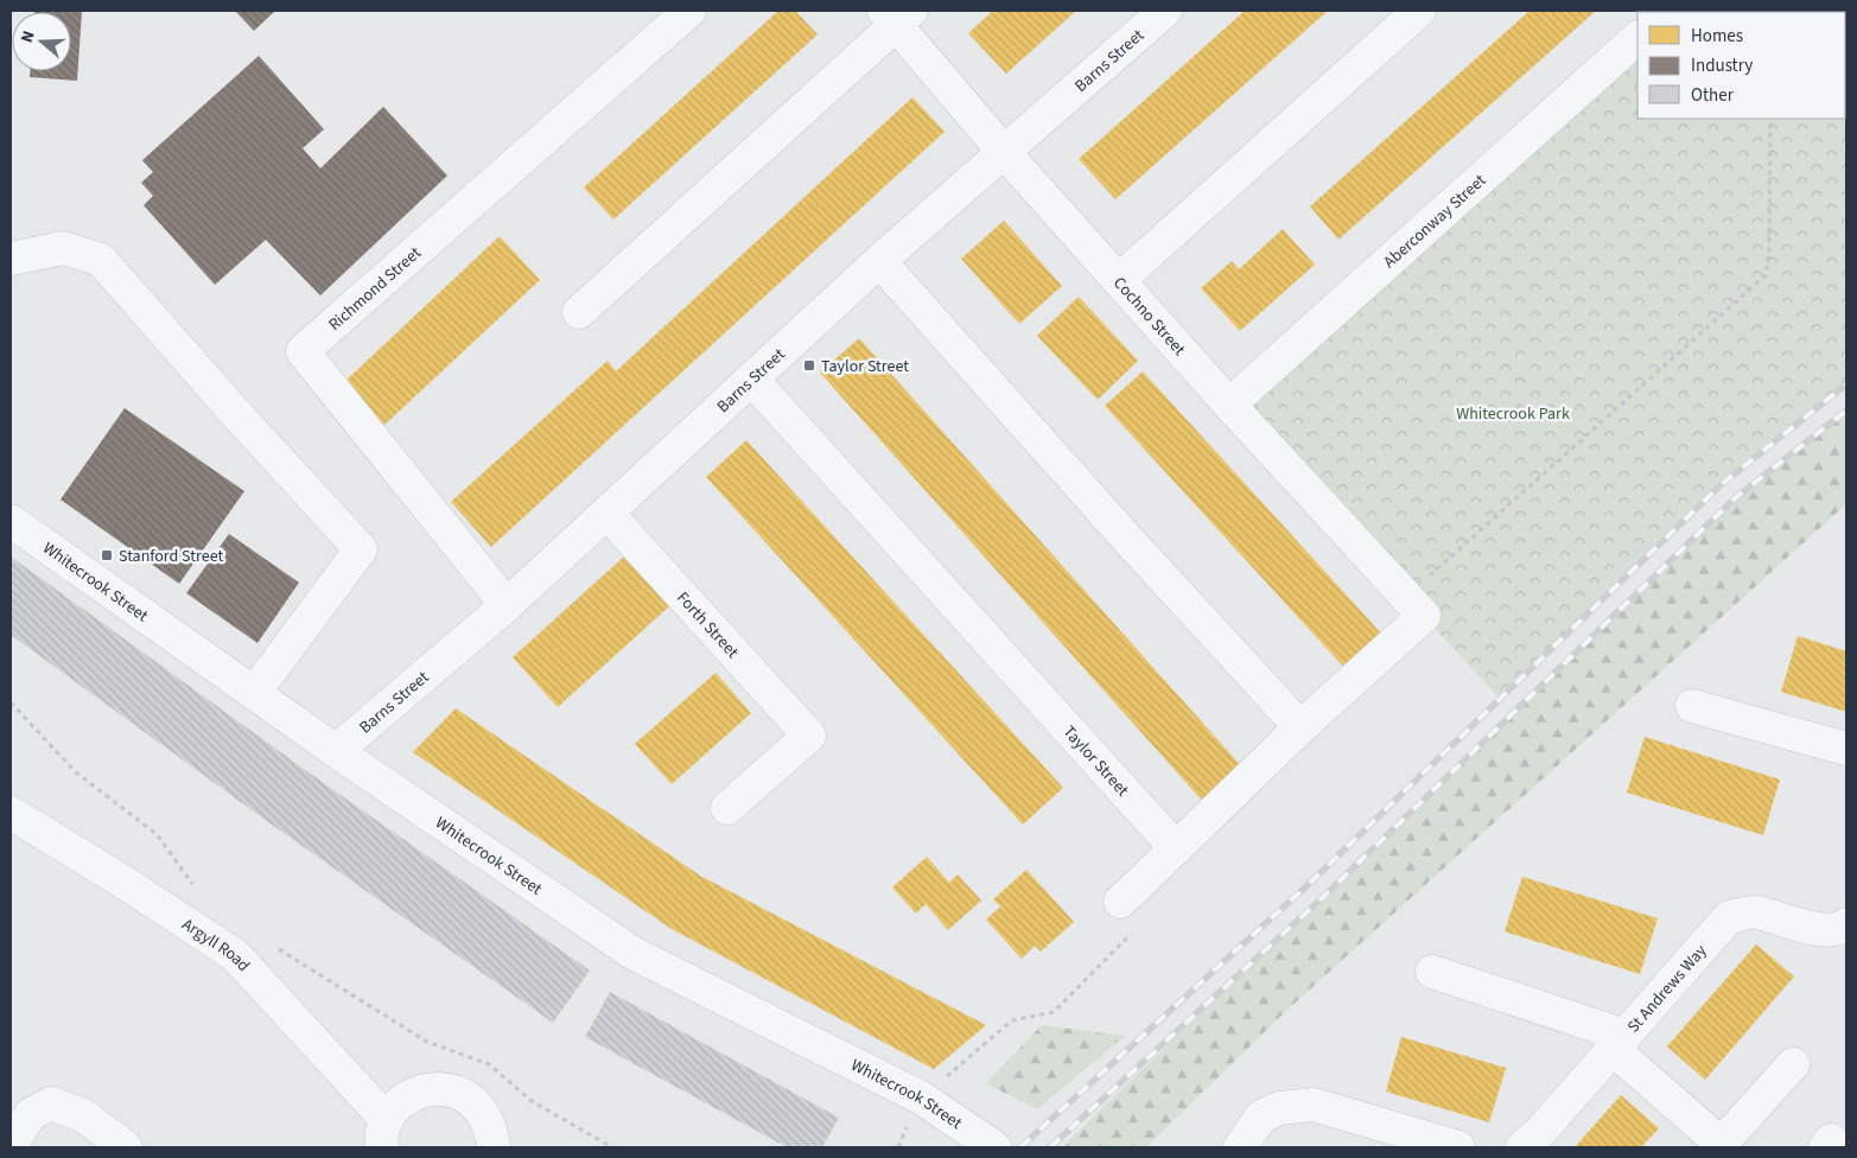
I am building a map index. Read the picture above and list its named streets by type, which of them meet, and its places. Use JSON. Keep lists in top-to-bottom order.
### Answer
{
  "streets": {
    "street": [
      "Barns Street",
      "Aberconway Street",
      "Richmond Street",
      "Cochno Street",
      "Whitecrook Street",
      "Forth Street",
      "Taylor Street",
      "Argyll Road",
      "St Andrews Way"
    ]
  },
  "crossings": [
    ["Barns Street", "Richmond Street"],
    ["Barns Street", "Cochno Street"],
    ["Barns Street", "Whitecrook Street"],
    ["Barns Street", "Forth Street"],
    ["Barns Street", "Taylor Street"],
    ["Aberconway Street", "Cochno Street"]
  ],
  "parks": ["Whitecrook Park"],
  "places": {
    "transit": ["Taylor Street", "Stanford Street"]
  },
  "legend": ["Homes", "Industry", "Other"],
  "north": "left"
}
